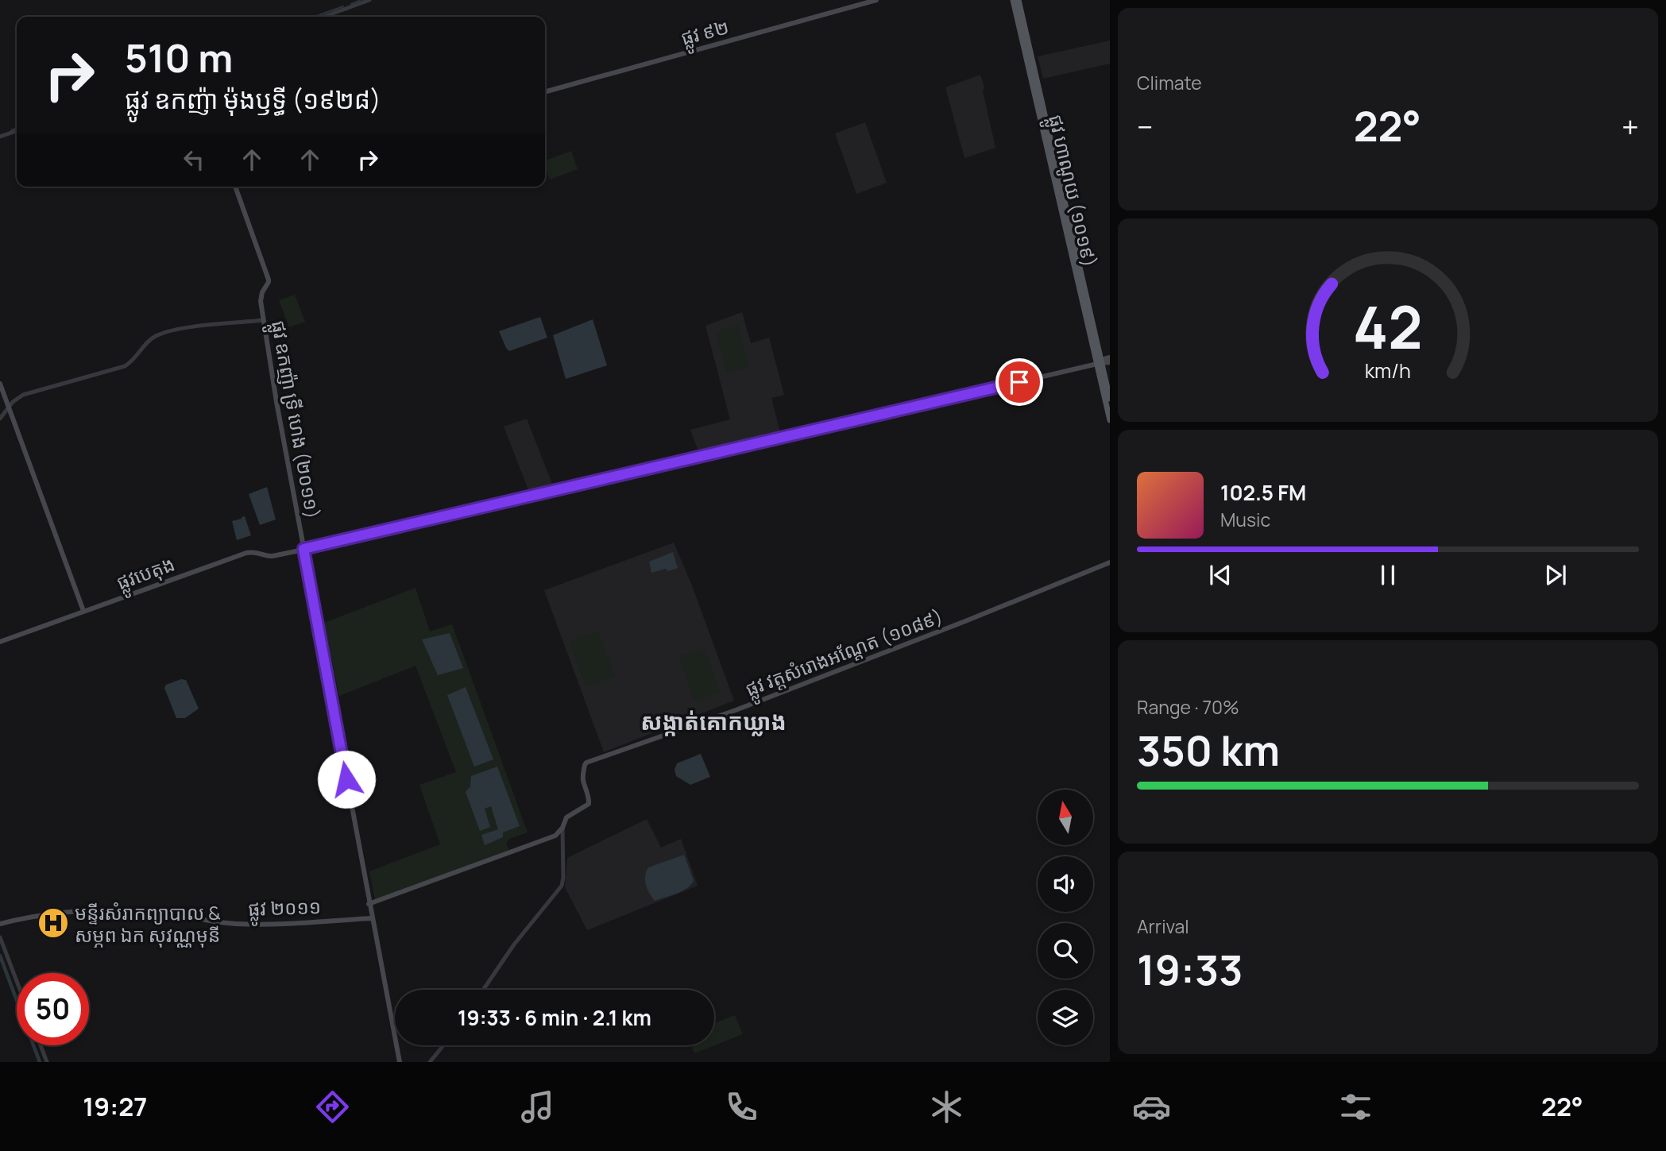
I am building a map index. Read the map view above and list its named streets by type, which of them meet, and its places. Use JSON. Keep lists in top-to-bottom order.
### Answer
{
  "streets": {
    "main road": [
      "ផ្លូវ ៩២",
      "ផ្លូវ ហាណូយ (១០១៩)",
      "ផ្លូវ ឧកញ៉ា ទ្រី ហេង (២០១១)",
      "ផ្លូវបេតុង",
      "ផ្លូវ វត្តសំរោងអណ្ដែត (១០៨៩)",
      "ផ្លូវ ២០១១"
    ]
  },
  "crossings": [
    ["ផ្លូវ ហាណូយ (១០១៩)", "ផ្លូវបេតុង"],
    ["ផ្លូវ ឧកញ៉ា ទ្រី ហេង (២០១១)", "ផ្លូវបេតុង"],
    ["ផ្លូវ ឧកញ៉ា ទ្រី ហេង (២០១១)", "ផ្លូវ ២០១១"]
  ],
  "districts": ["សង្កាត់គោកឃ្លាង"],
  "places": {
    "hospital": ["មន្ទីរសំរាកព្យាបាល & សម្ភព ឯក សុវណ្ណមុនី"]
  },
  "north": "top",
  "page": {
    "tile": [
      "Climate",
      ["Range · 70%", "350 km"],
      ["Arrival", "19:33"]
    ],
    "turn": ["510 m", "ផ្លូវ ឧកញ៉ា ម៉ុងឫទ្ធី (១៩២៨)"],
    "heat": ["−", "22°", "+"],
    "song": ["102.5 FM", "Music"],
    "limit": "50",
    "trip": "19:33 · 6 min · 2.1 km",
    "tabs": ["19:27", "22°"],
    "gauge": ["42", "km/h"]
  }
}
